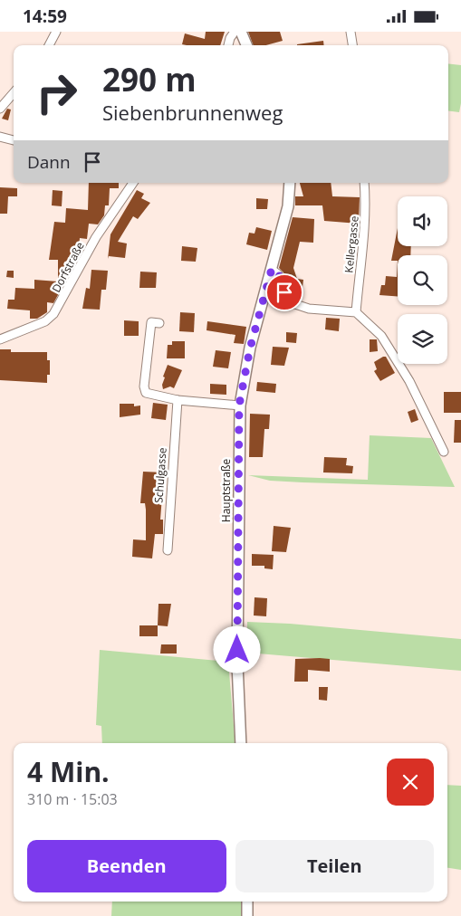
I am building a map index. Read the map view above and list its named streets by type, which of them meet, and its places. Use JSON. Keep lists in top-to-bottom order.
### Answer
{
  "streets": {
    "street": [
      "Kellergasse",
      "Dorfstraße",
      "Schulgasse",
      "Hauptstraße"
    ]
  },
  "page": {
    "status": "14:59",
    "turn": ["290 m", "Siebenbrunnenweg"],
    "then": "Dann",
    "heading": ["4 Min.", "310 m · 15:03"],
    "buttons": ["Beenden", "Teilen"]
  }
}
